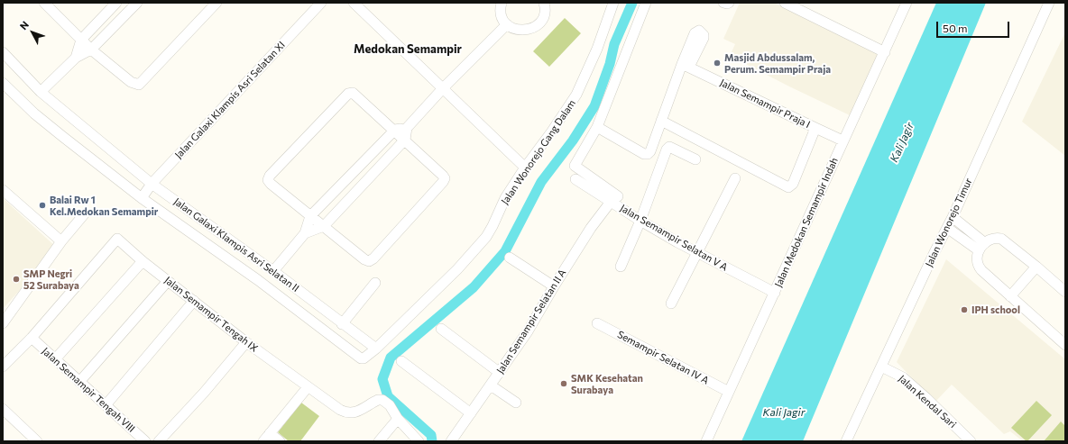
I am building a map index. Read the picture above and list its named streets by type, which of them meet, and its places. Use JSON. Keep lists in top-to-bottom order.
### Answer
{
  "streets": {
    "street": [
      "Jalan Galaxi Klampis Asri Selatan XI",
      "Jalan Semampir Praja I",
      "Jalan Wonorejo Gang Dalam",
      "Jalan Medokan Semampir Indah",
      "Jalan Wonorejo Timur",
      "Jalan Semampir Selatan V A",
      "Jalan Galaxi Klampis Asri Selatan II",
      "Jalan Semampir Tengah IX",
      "Jalan Semampir Selatan II A",
      "Semampir Selatan IV A",
      "Jalan Semampir Tengah VIII",
      "Jalan Kendal Sari"
    ]
  },
  "crossings": [
    ["Jalan Galaxi Klampis Asri Selatan XI", "Jalan Galaxi Klampis Asri Selatan II"],
    ["Jalan Wonorejo Gang Dalam", "Jalan Galaxi Klampis Asri Selatan II"],
    ["Jalan Medokan Semampir Indah", "Jalan Semampir Selatan V A"],
    ["Jalan Medokan Semampir Indah", "Semampir Selatan IV A"],
    ["Jalan Wonorejo Timur", "Jalan Kendal Sari"],
    ["Jalan Semampir Selatan V A", "Jalan Semampir Selatan II A"],
    ["Jalan Semampir Tengah IX", "Jalan Semampir Tengah VIII"]
  ],
  "districts": ["Medokan Semampir"],
  "water": ["Kali Jagir"],
  "places": [
    "Masjid Abdussalam, Perum. Semampir Praja",
    "Balai Rw 1 Kel.Medokan Semampir",
    "SMP Negri 52 Surabaya",
    "IPH school",
    "SMK Kesehatan Surabaya"
  ],
  "scale_bar": "50 m",
  "north": "top left"
}
